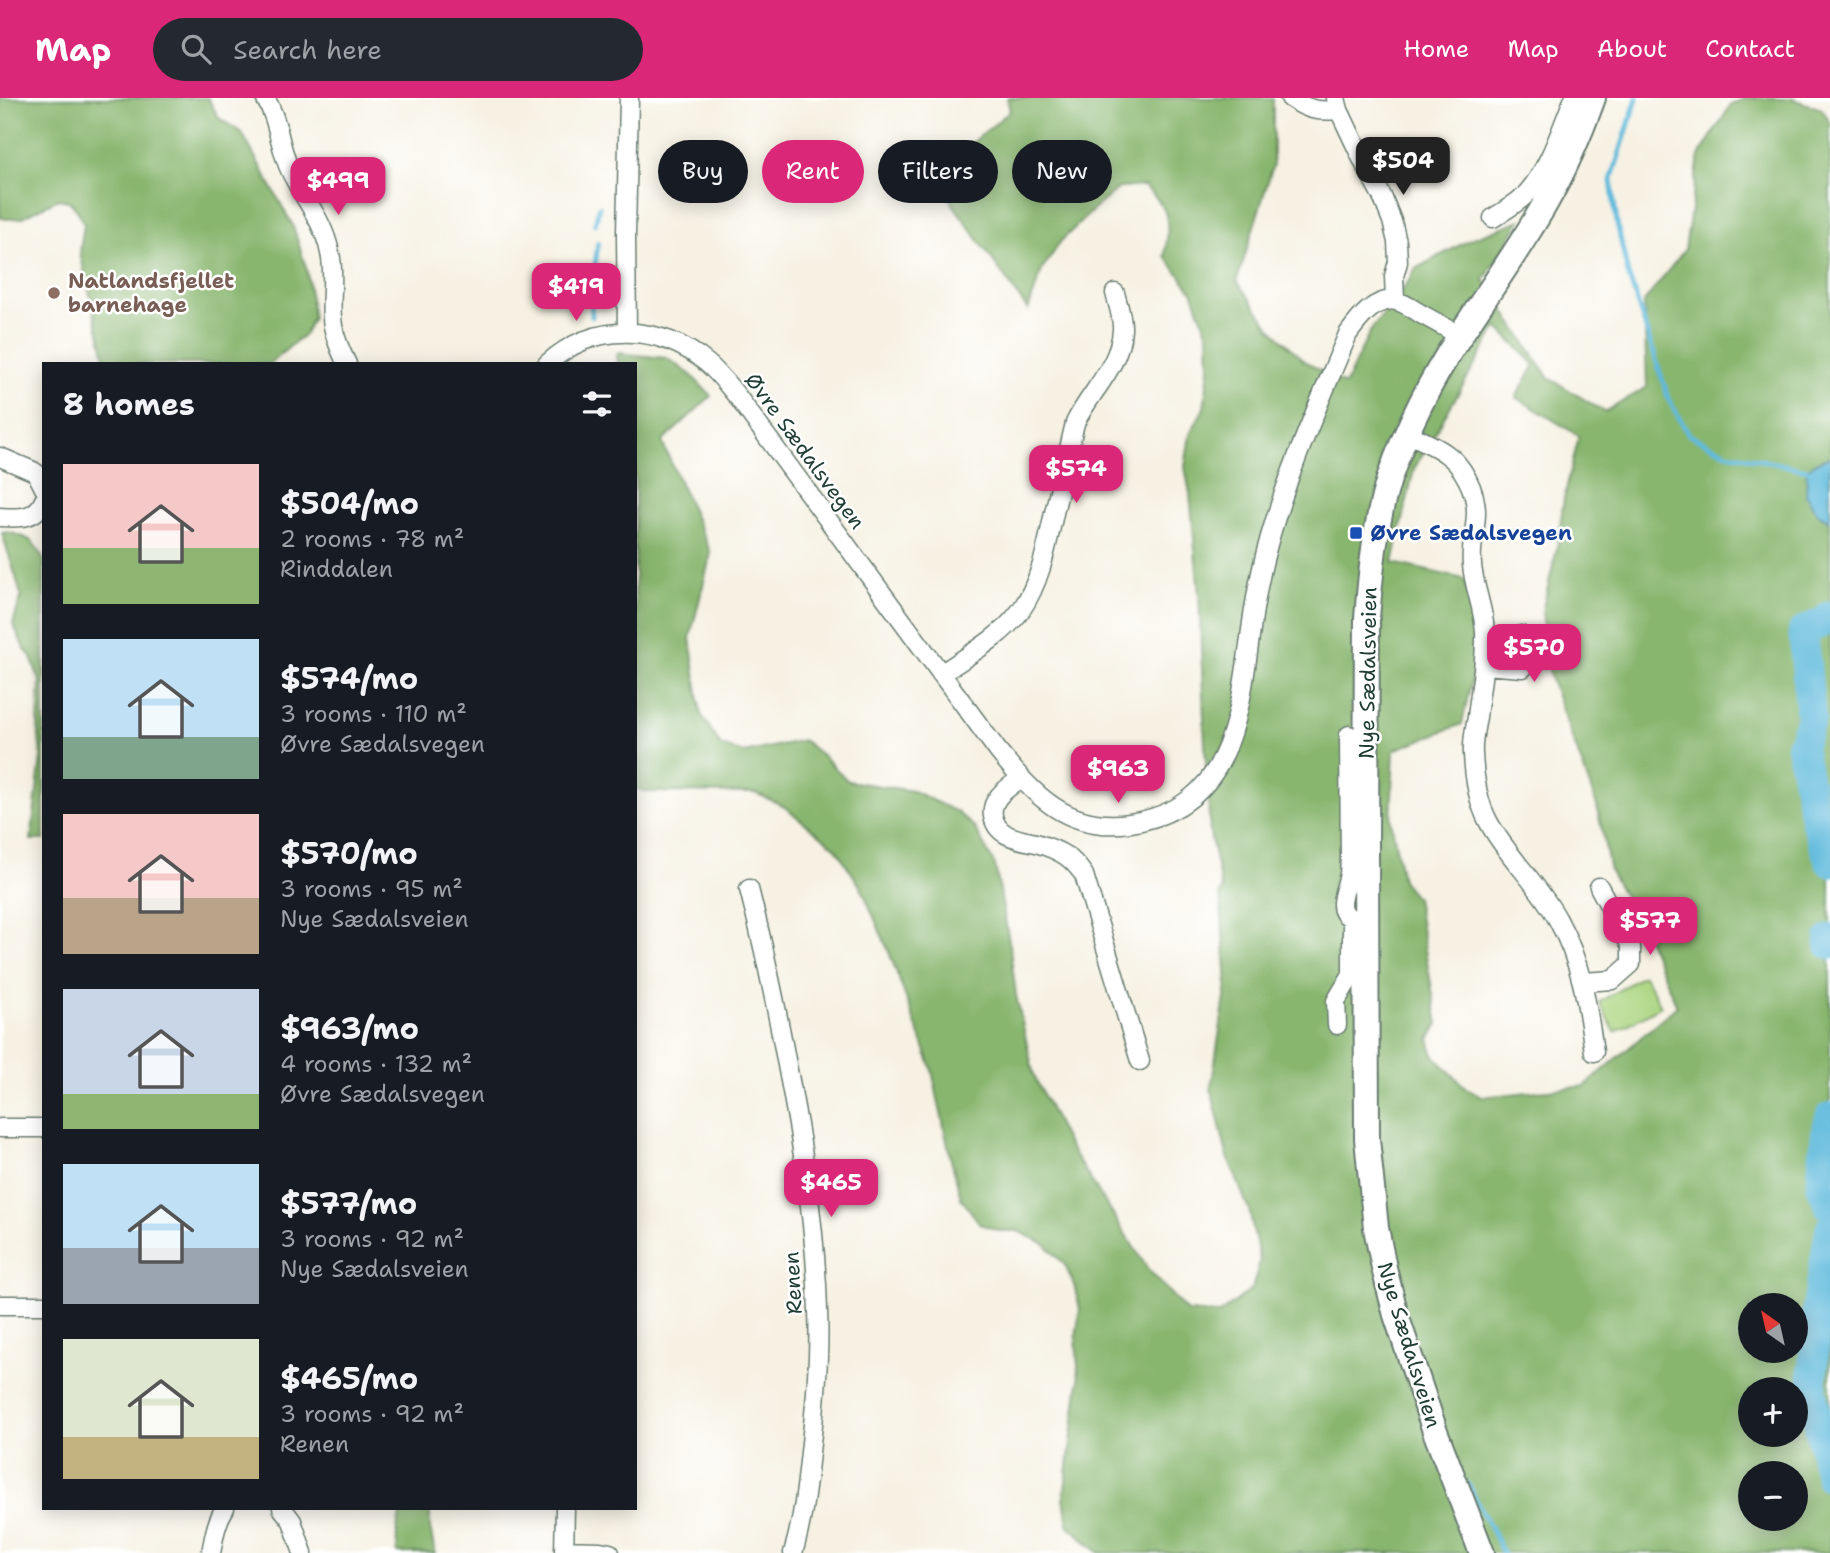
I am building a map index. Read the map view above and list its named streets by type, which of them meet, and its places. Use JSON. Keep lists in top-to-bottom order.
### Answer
{
  "streets": {
    "main road": ["Nye Sædalsveien"],
    "street": ["Øvre Sædalsvegen", "Renen"]
  },
  "places": {
    "other": ["Natlandsfjellet barnehage"],
    "transit": ["Øvre Sædalsvegen"]
  },
  "north": "top left",
  "page": {
    "header": "Map",
    "search": "Search here",
    "nav": [
      "Home",
      "Map",
      "About",
      "Contact"
    ],
    "price": [
      "$504",
      "$499",
      "$419",
      "$574",
      "$570",
      "$963",
      "$577",
      "$465"
    ],
    "chip": [
      "Buy",
      "Rent",
      "Filters",
      "New"
    ],
    "heading": "8 homes",
    "list": [
      {
        "name": "$504/mo",
        "note": "2 rooms · 78 m² · Rinddalen"
      },
      {
        "name": "$574/mo",
        "note": "3 rooms · 110 m² · Øvre Sædalsvegen"
      },
      {
        "name": "$570/mo",
        "note": "3 rooms · 95 m² · Nye Sædalsveien"
      },
      {
        "name": "$963/mo",
        "note": "4 rooms · 132 m² · Øvre Sædalsvegen"
      },
      {
        "name": "$577/mo",
        "note": "3 rooms · 92 m² · Nye Sædalsveien"
      },
      {
        "name": "$465/mo",
        "note": "3 rooms · 92 m² · Renen"
      }
    ],
    "map_buttons": ["+", "−"]
  }
}
